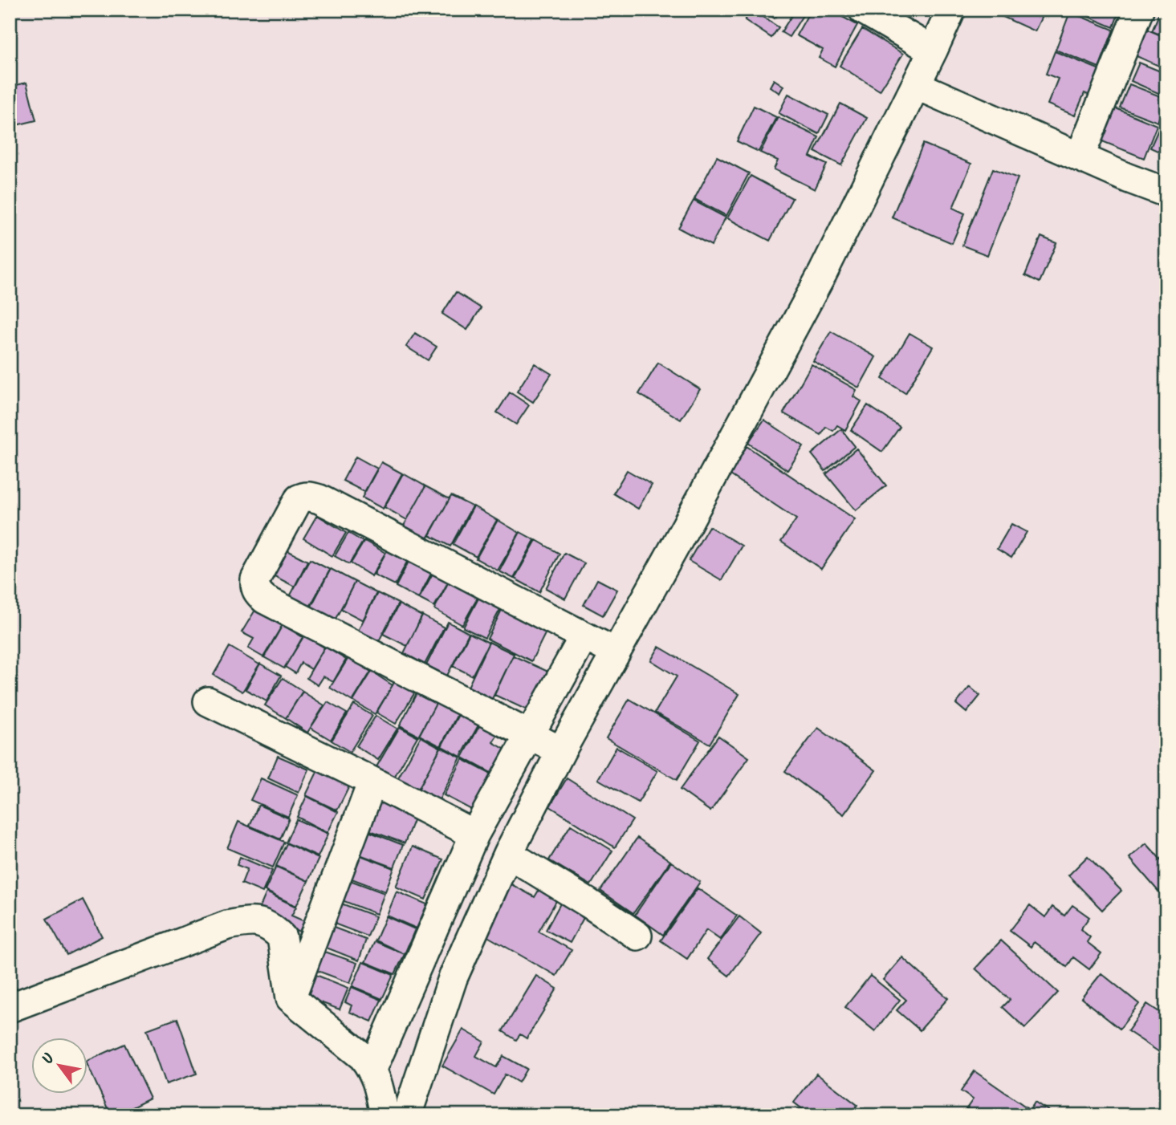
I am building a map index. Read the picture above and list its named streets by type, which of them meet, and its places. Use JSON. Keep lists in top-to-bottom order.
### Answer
{
  "north": "top left"
}
